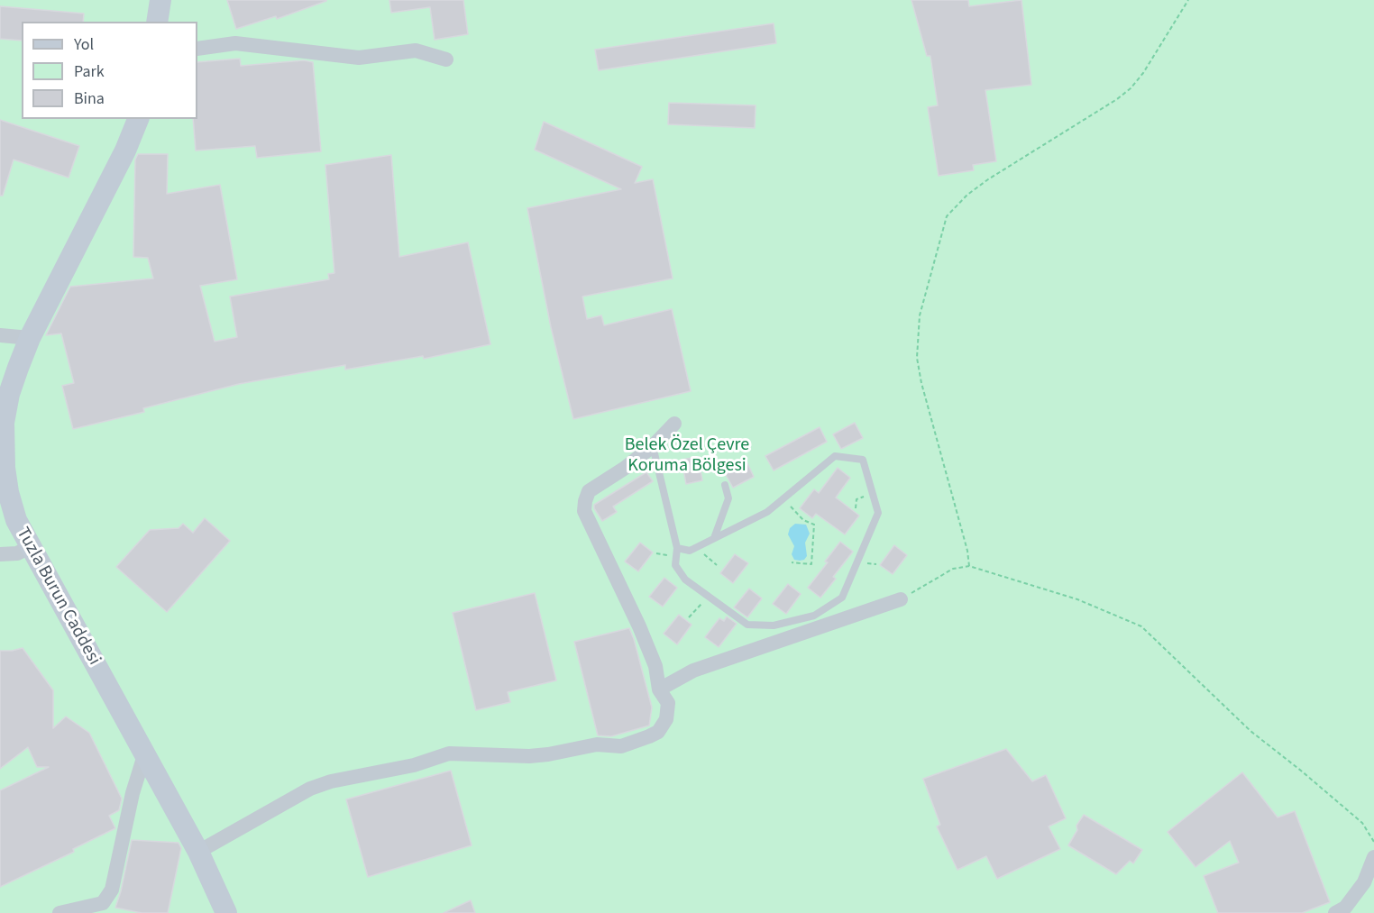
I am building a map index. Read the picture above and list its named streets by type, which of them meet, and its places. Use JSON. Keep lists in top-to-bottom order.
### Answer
{
  "streets": {
    "main road": ["Tuzla Burun Caddesi"]
  },
  "parks": ["Belek Özel Çevre Koruma Bölgesi"],
  "legend": ["Yol", "Park", "Bina"]
}
